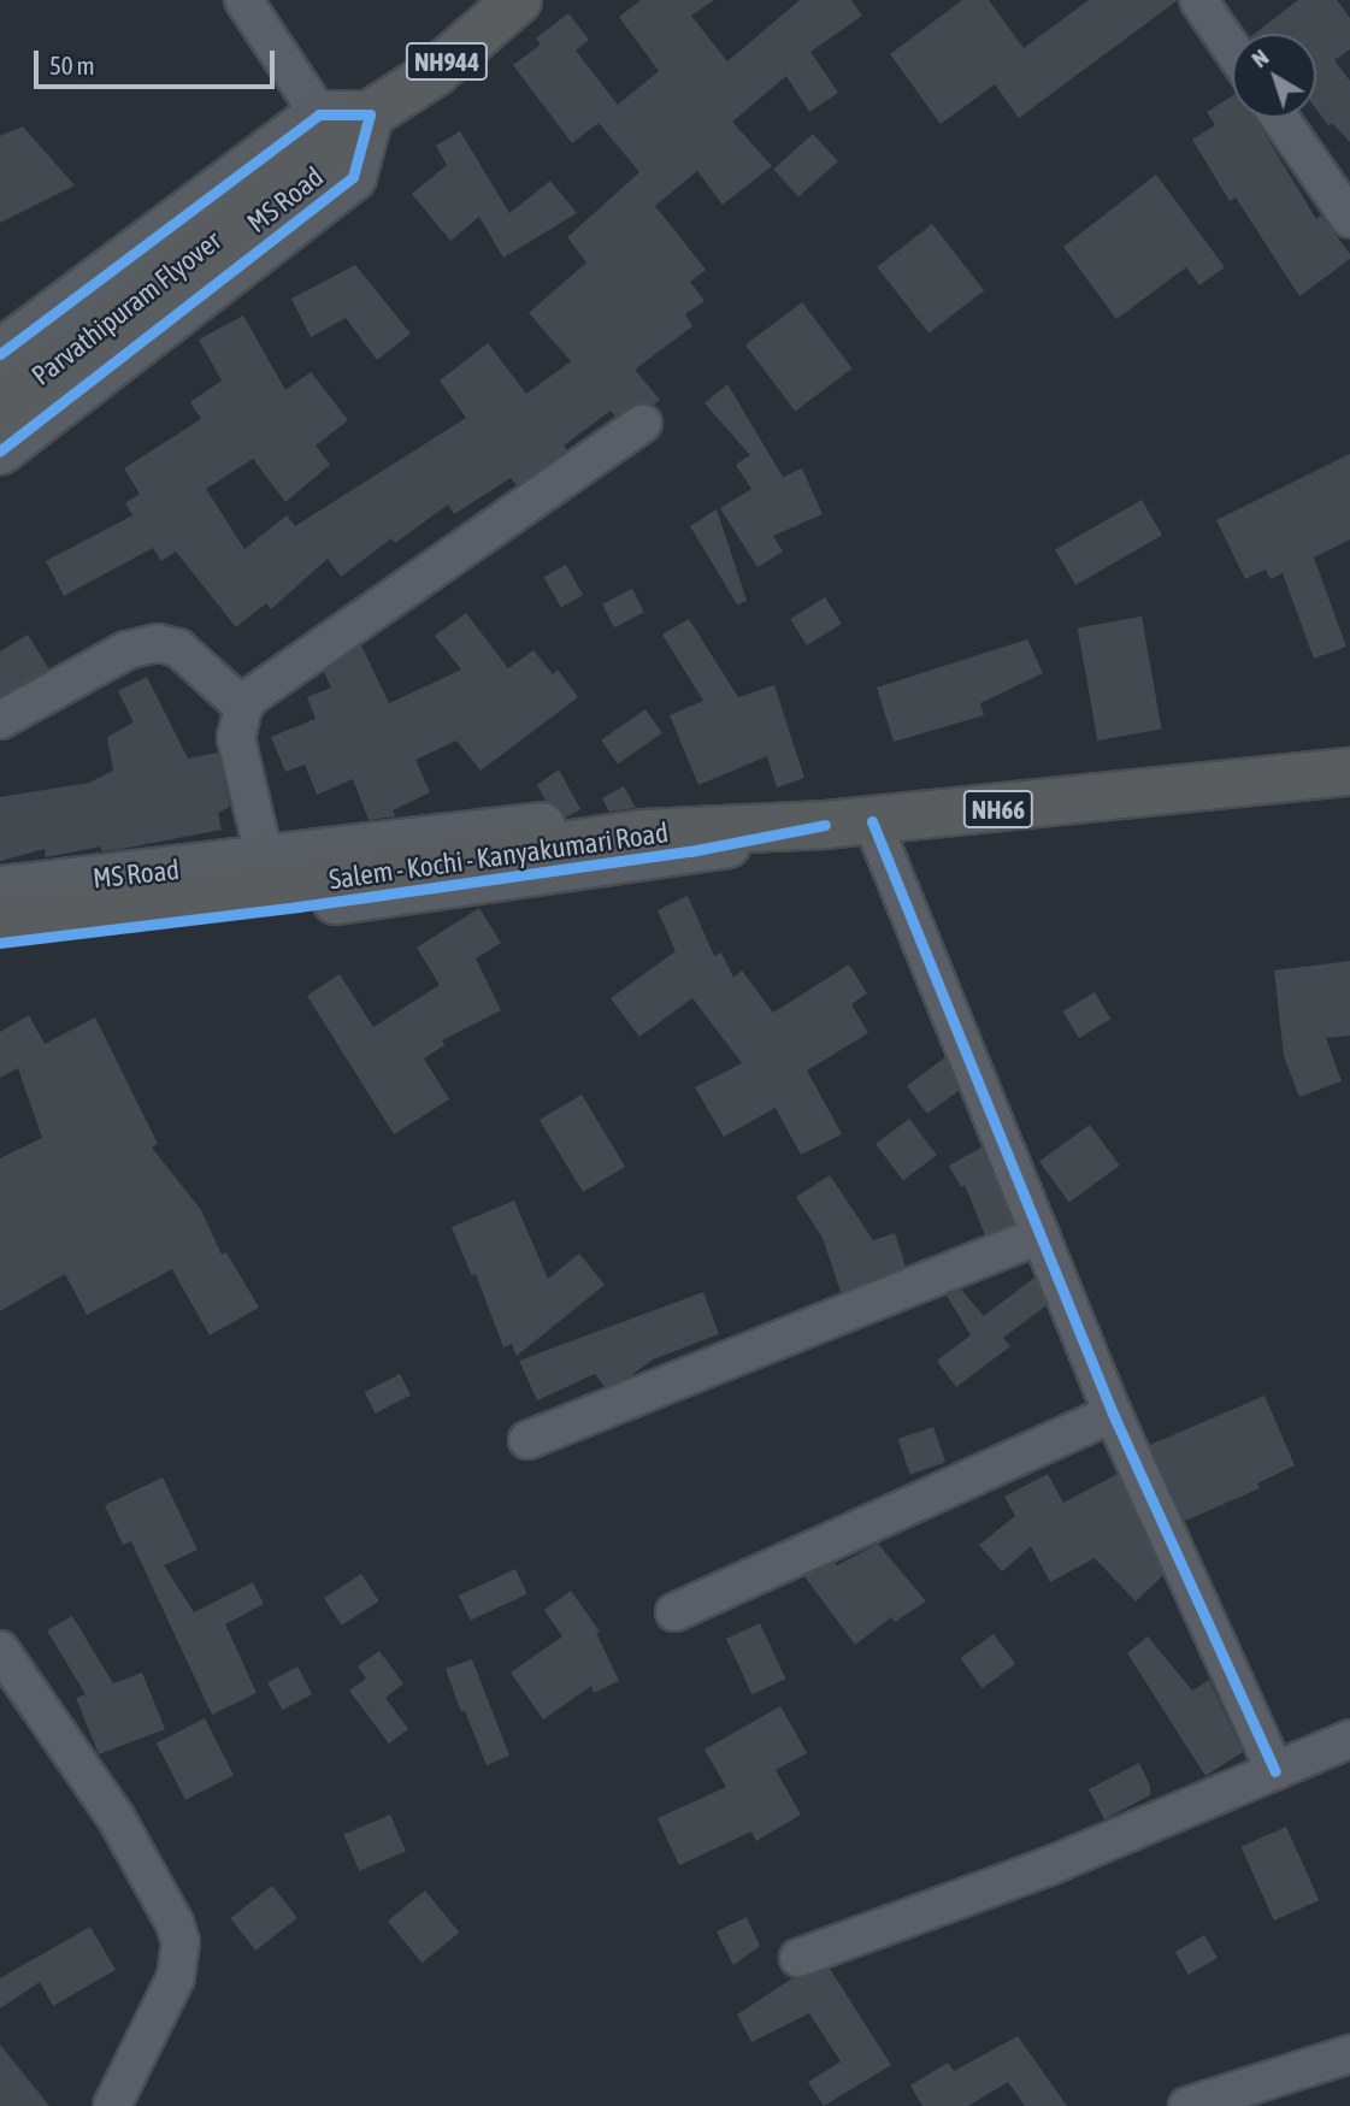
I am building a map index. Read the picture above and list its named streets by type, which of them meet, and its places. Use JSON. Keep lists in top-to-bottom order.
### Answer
{
  "streets": {
    "highway": [
      "NH944",
      "MS Road",
      "Parvathipuram Flyover",
      "NH66",
      "Salem - Kochi - Kanyakumari Road"
    ]
  },
  "crossings": [
    ["NH944", "MS Road"],
    ["NH944", "Parvathipuram Flyover"],
    ["MS Road", "Parvathipuram Flyover"],
    ["MS Road", "Salem - Kochi - Kanyakumari Road"]
  ],
  "scale_bar": "50 m",
  "north": "top left"
}
